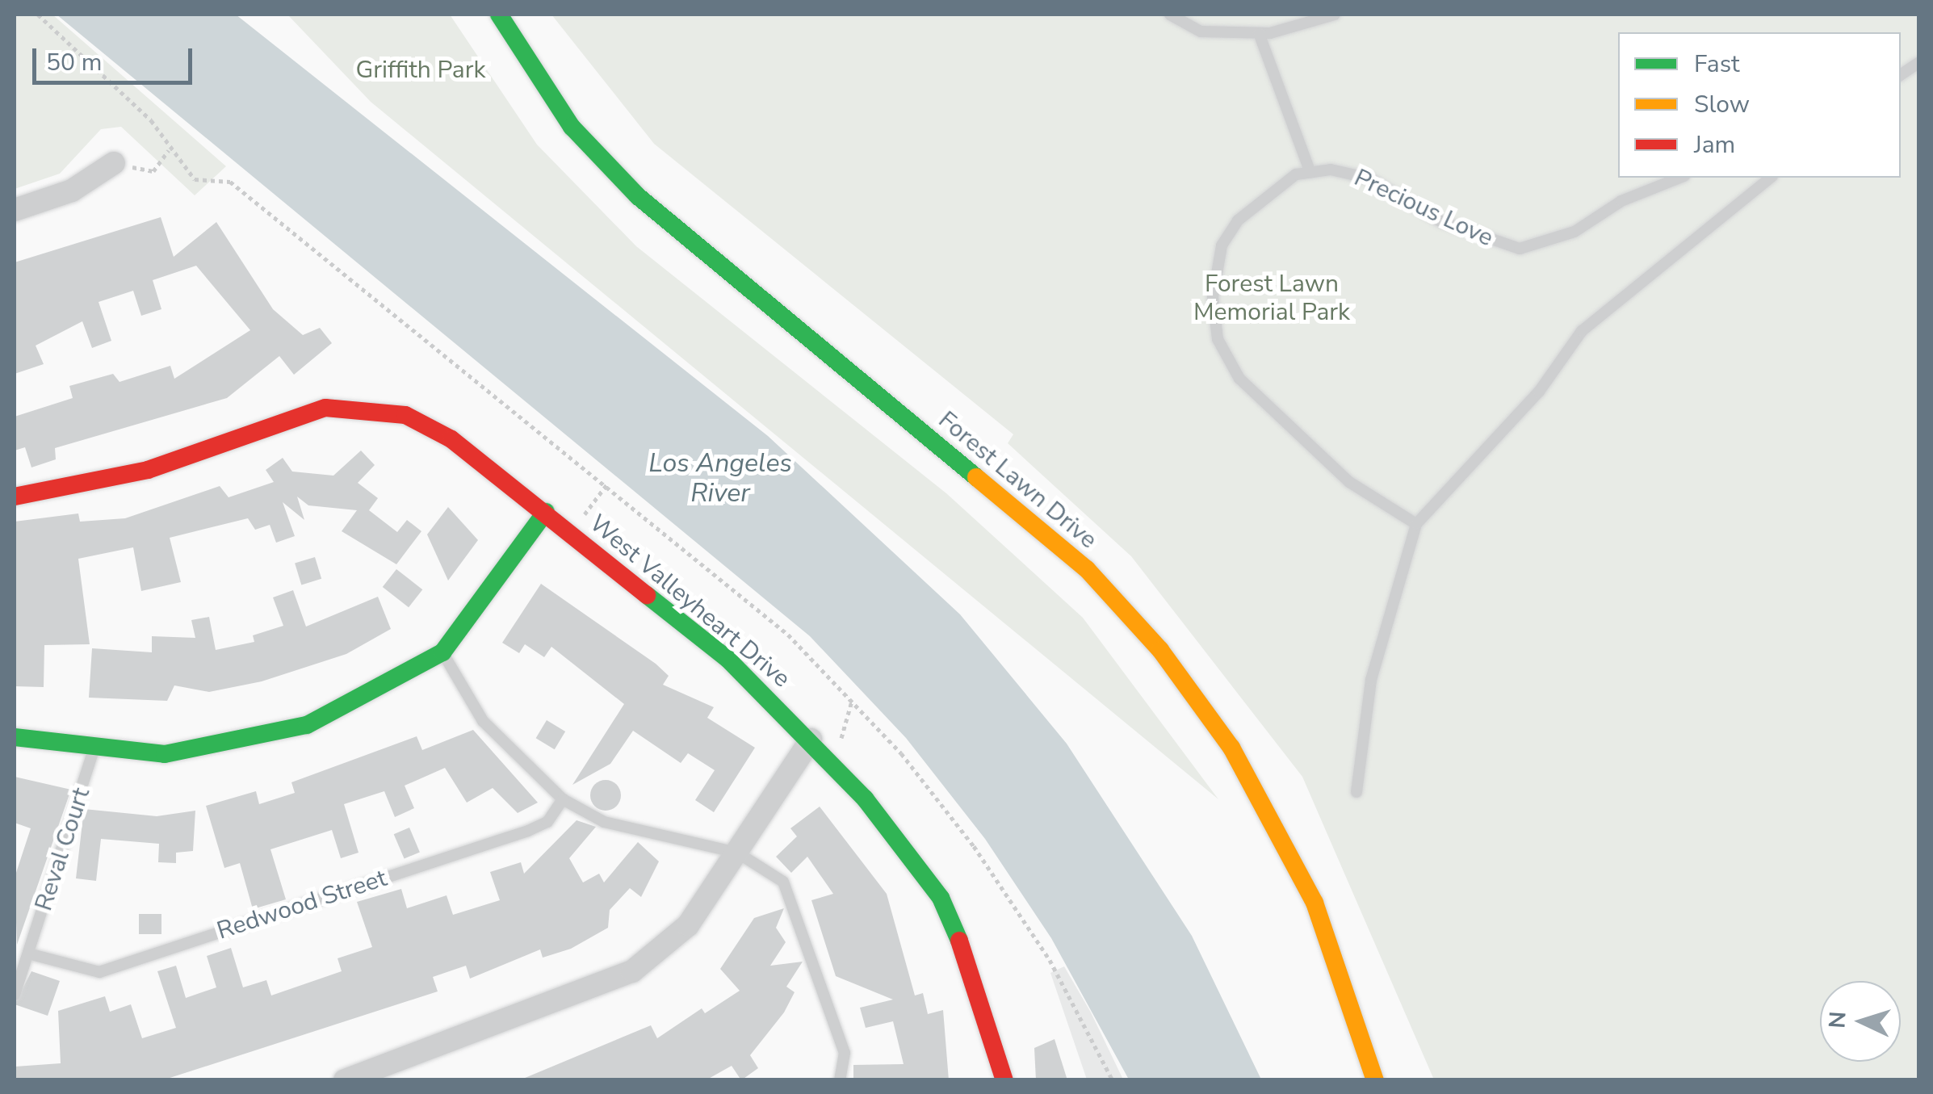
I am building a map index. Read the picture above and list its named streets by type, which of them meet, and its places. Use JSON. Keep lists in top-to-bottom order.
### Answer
{
  "streets": {
    "street": ["Forest Lawn Drive", "West Valleyheart Drive"],
    "lane": ["Precious Love", "Reval Court", "Redwood Street"]
  },
  "crossings": [
    ["Reval Court", "Redwood Street"]
  ],
  "water": ["Los Angeles River"],
  "parks": ["Griffith Park", "Forest Lawn Memorial Park"],
  "legend": ["Fast", "Slow", "Jam"],
  "scale_bar": "50 m",
  "north": "left"
}
